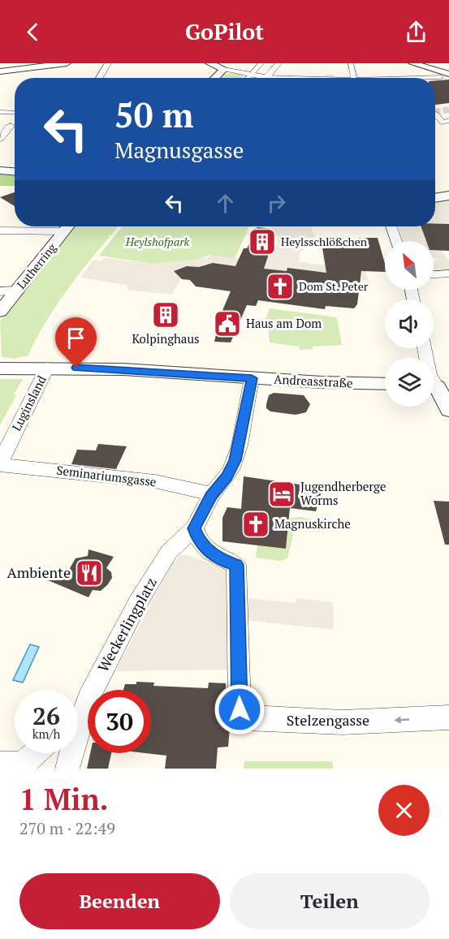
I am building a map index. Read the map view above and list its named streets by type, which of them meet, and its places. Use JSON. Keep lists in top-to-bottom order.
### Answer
{
  "streets": {
    "street": [
      "Lutherring",
      "Andreasstraße",
      "Luginsland",
      "Seminariumsgasse",
      "Weckerlingplatz",
      "Stelzengasse"
    ]
  },
  "crossings": [
    ["Andreasstraße", "Luginsland"],
    ["Andreasstraße", "Weckerlingplatz"],
    ["Luginsland", "Seminariumsgasse"],
    ["Seminariumsgasse", "Weckerlingplatz"],
    ["Weckerlingplatz", "Stelzengasse"]
  ],
  "parks": ["Heylshofpark"],
  "places": {
    "building": ["Heylsschlößchen", "Kolpinghaus"],
    "church": ["Dom St. Peter", "Magnuskirche"],
    "public building": ["Haus am Dom"],
    "hotel": ["Jugendherberge Worms"],
    "restaurant": ["Ambiente"]
  },
  "north": "top left",
  "page": {
    "header": "GoPilot",
    "turn": ["50 m", "Magnusgasse"],
    "speed": "26 km/h",
    "limit": "30",
    "heading": ["1 Min.", "270 m · 22:49"],
    "buttons": ["Beenden", "Teilen"]
  }
}
